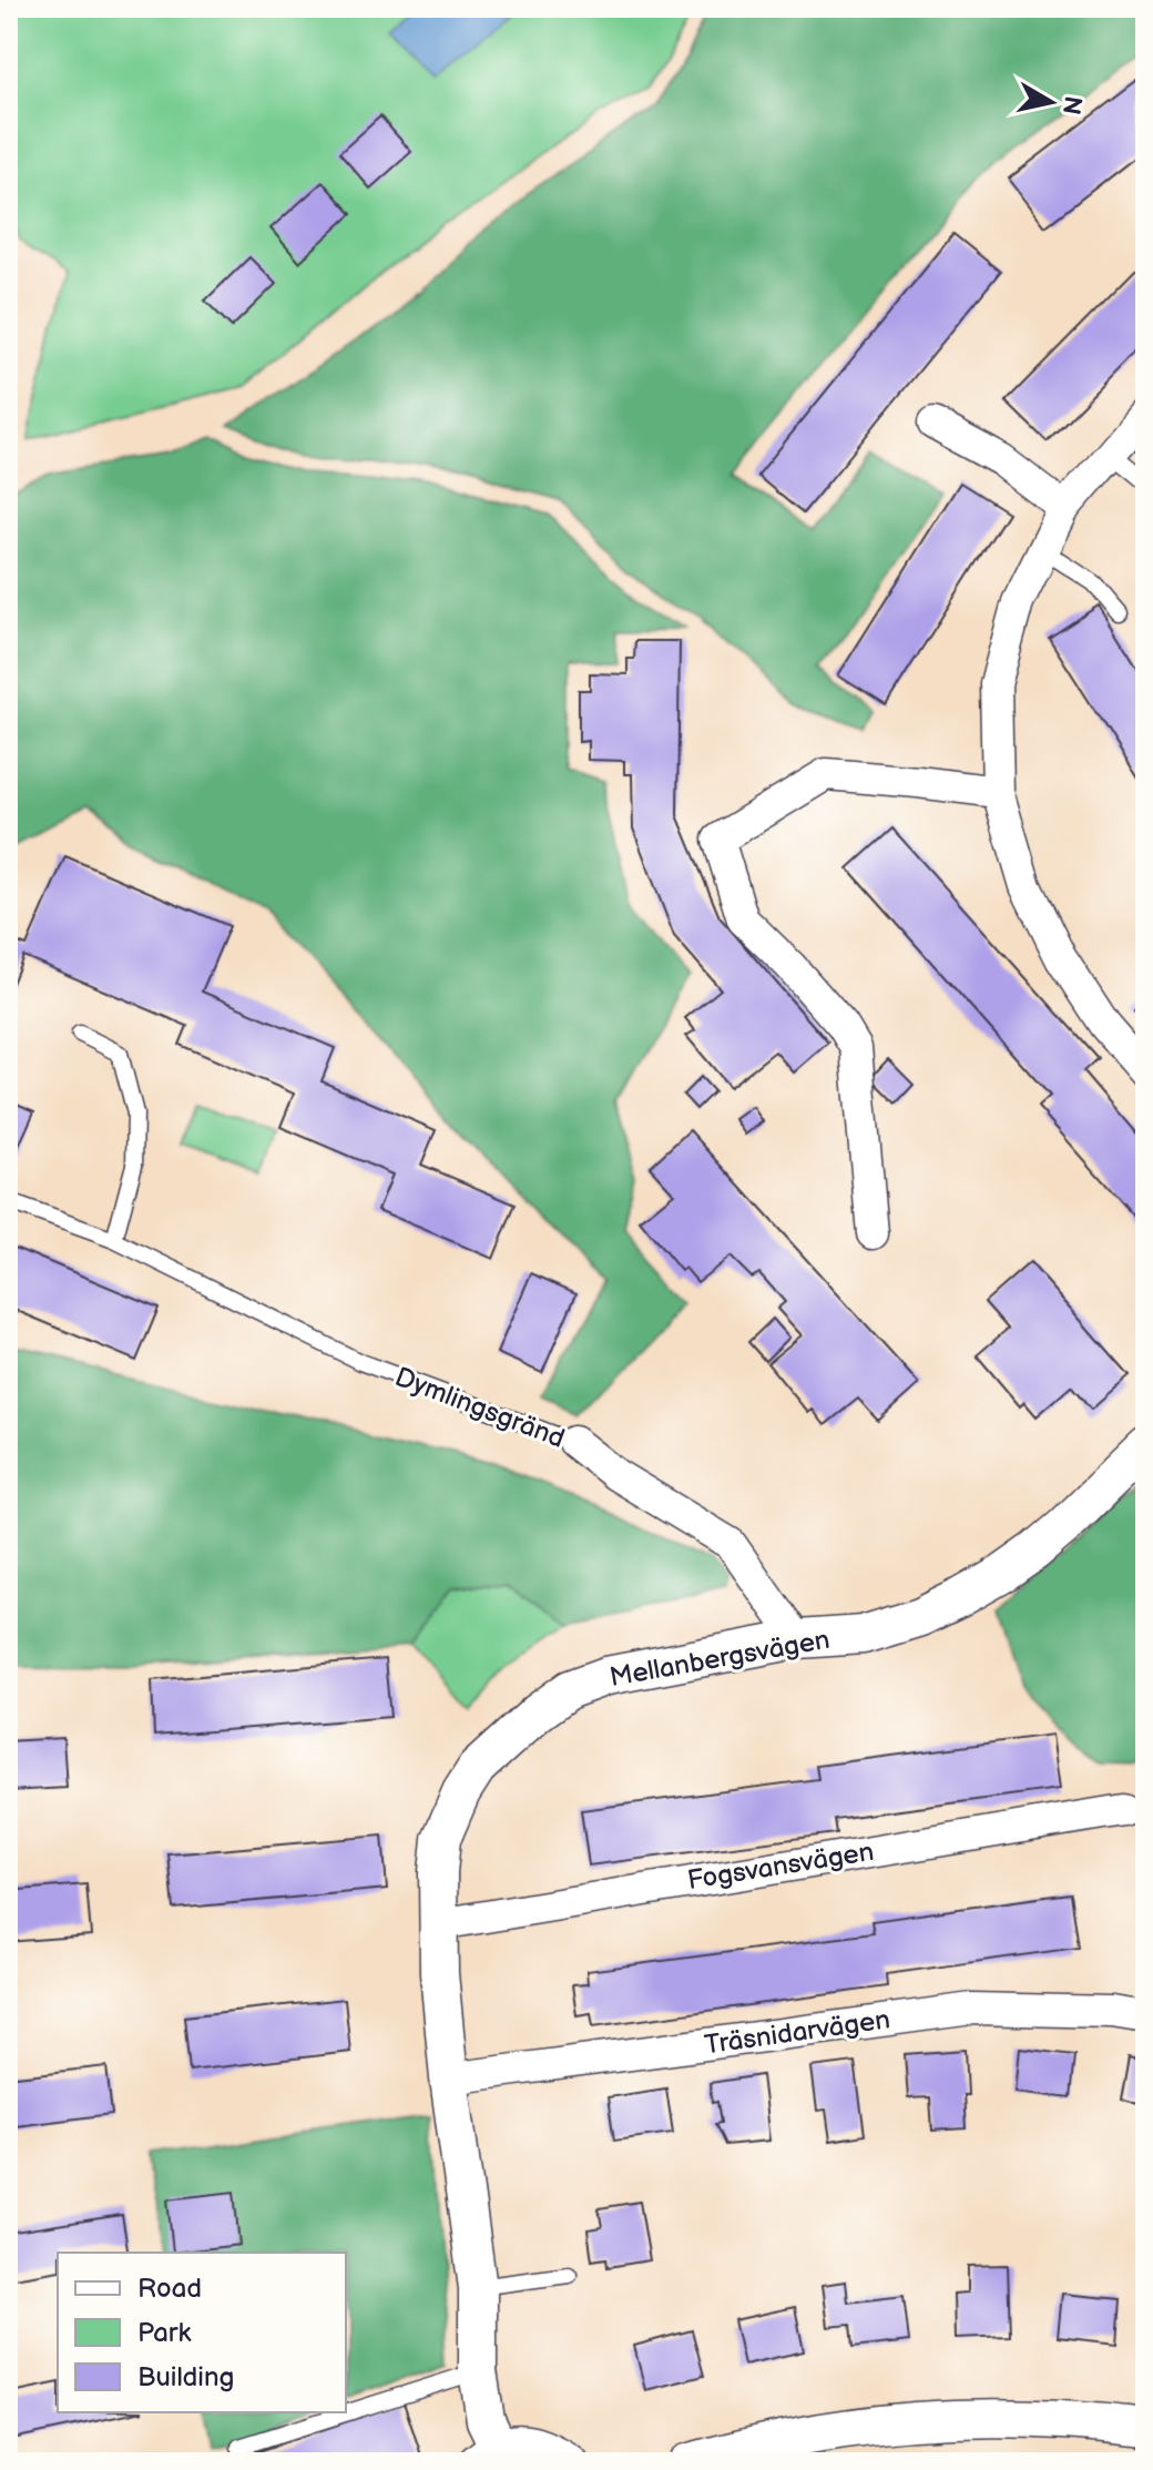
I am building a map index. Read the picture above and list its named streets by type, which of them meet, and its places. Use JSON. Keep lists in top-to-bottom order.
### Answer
{
  "streets": {
    "street": [
      "Dymlingsgränd",
      "Mellanbergsvägen",
      "Fogsvansvägen",
      "Träsnidarvägen"
    ]
  },
  "crossings": [
    ["Dymlingsgränd", "Mellanbergsvägen"],
    ["Mellanbergsvägen", "Fogsvansvägen"],
    ["Mellanbergsvägen", "Träsnidarvägen"]
  ],
  "legend": ["Road", "Park", "Building"],
  "north": "right"
}
